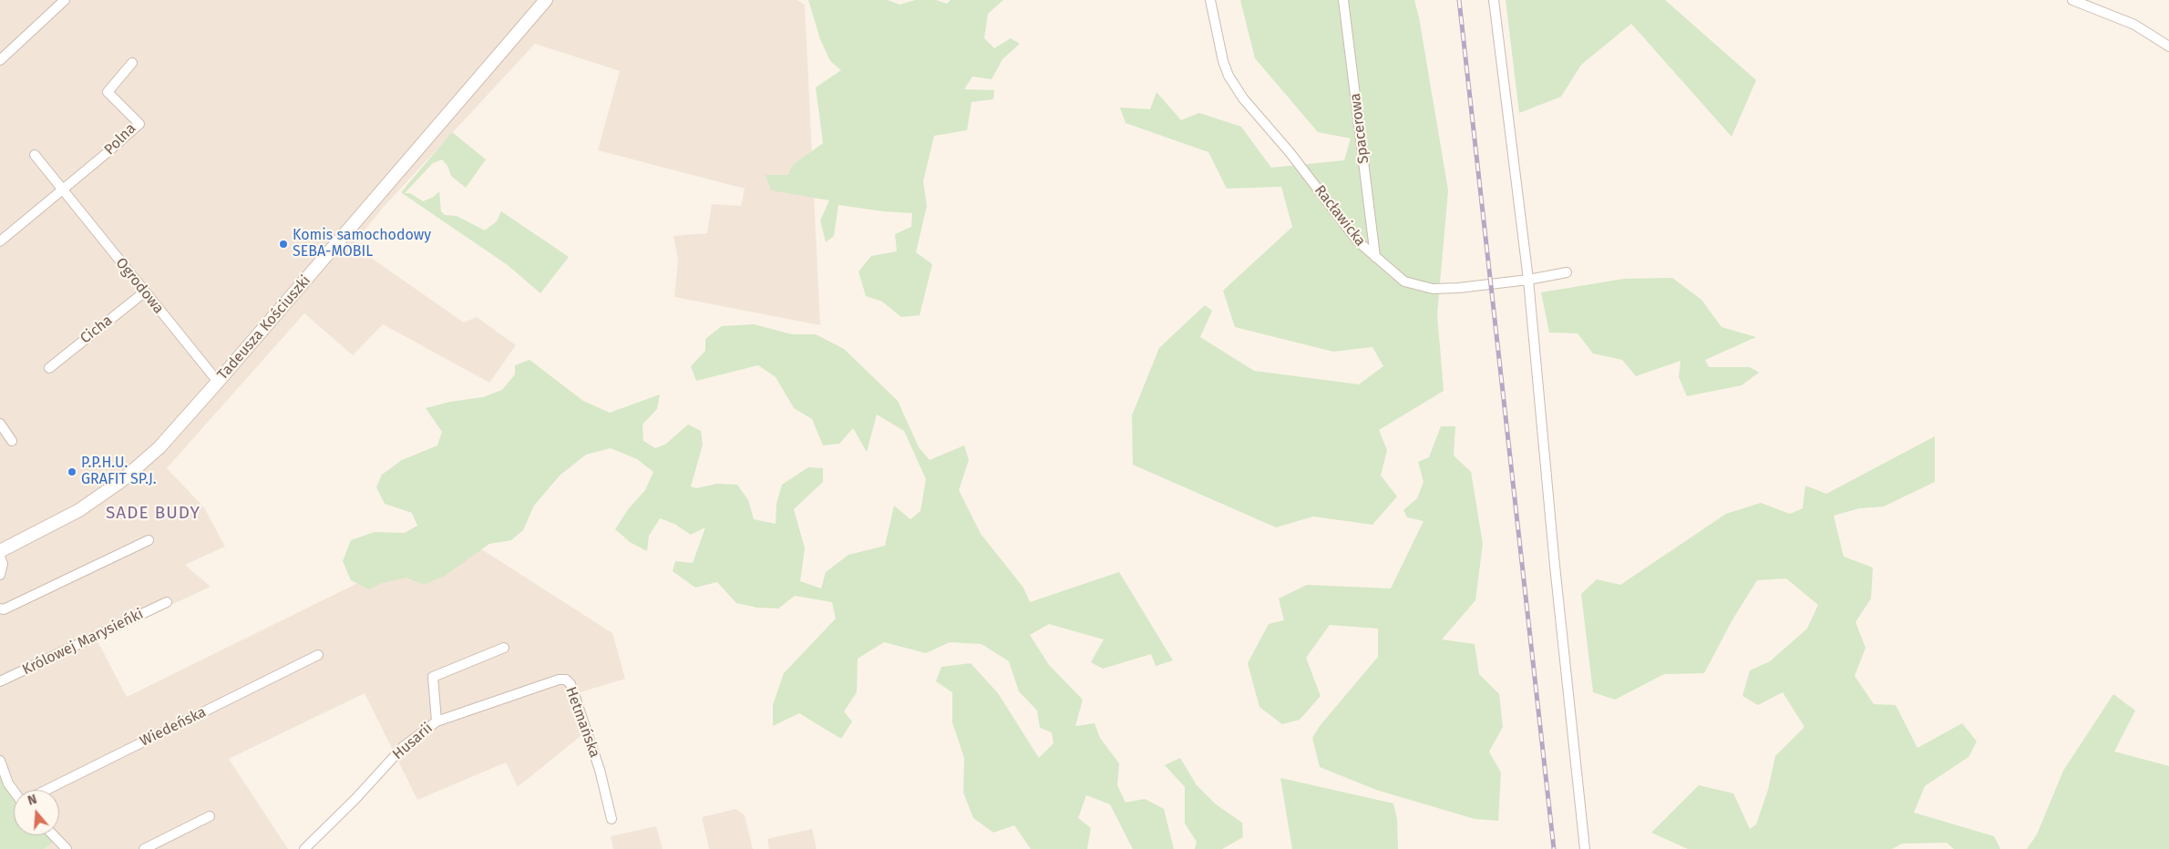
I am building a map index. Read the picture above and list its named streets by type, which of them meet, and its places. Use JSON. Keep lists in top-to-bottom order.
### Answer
{
  "streets": {
    "main road": ["Tadeusza Kościuszki"],
    "street": [
      "Spacerowa",
      "Polna",
      "Racławicka",
      "Ogrodowa",
      "Cicha",
      "Królowej Marysieńki",
      "Hetmańska",
      "Wiedeńska",
      "Husarii"
    ]
  },
  "crossings": [
    ["Spacerowa", "Racławicka"],
    ["Polna", "Ogrodowa"],
    ["Ogrodowa", "Tadeusza Kościuszki"],
    ["Ogrodowa", "Cicha"],
    ["Hetmańska", "Husarii"]
  ],
  "districts": ["SADE BUDY"],
  "places": ["Komis samochodowy SEBA-MOBIL", "P.P.H.U. GRAFIT SP.J."],
  "north": "top"
}
